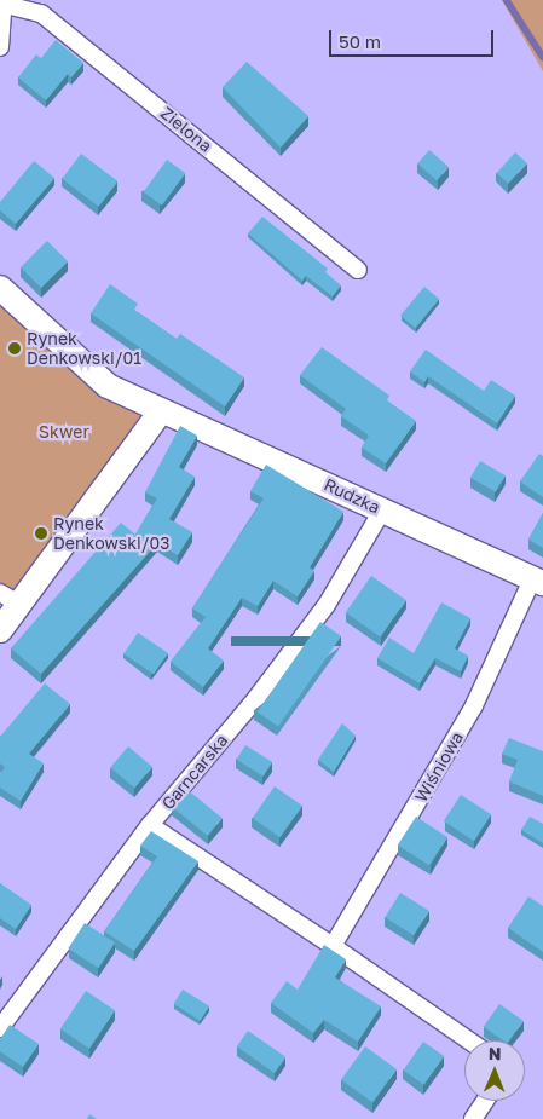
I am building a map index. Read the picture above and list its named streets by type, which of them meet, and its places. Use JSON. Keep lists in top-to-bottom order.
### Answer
{
  "streets": {
    "street": [
      "Zielona",
      "Rudzka",
      "Wiśniowa",
      "Garncarska"
    ]
  },
  "crossings": [
    ["Rudzka", "Wiśniowa"],
    ["Rudzka", "Garncarska"]
  ],
  "parks": ["Skwer"],
  "places": ["Rynek Denkowski/01", "Rynek Denkowski/03"],
  "scale_bar": "50 m",
  "north": "top"
}
